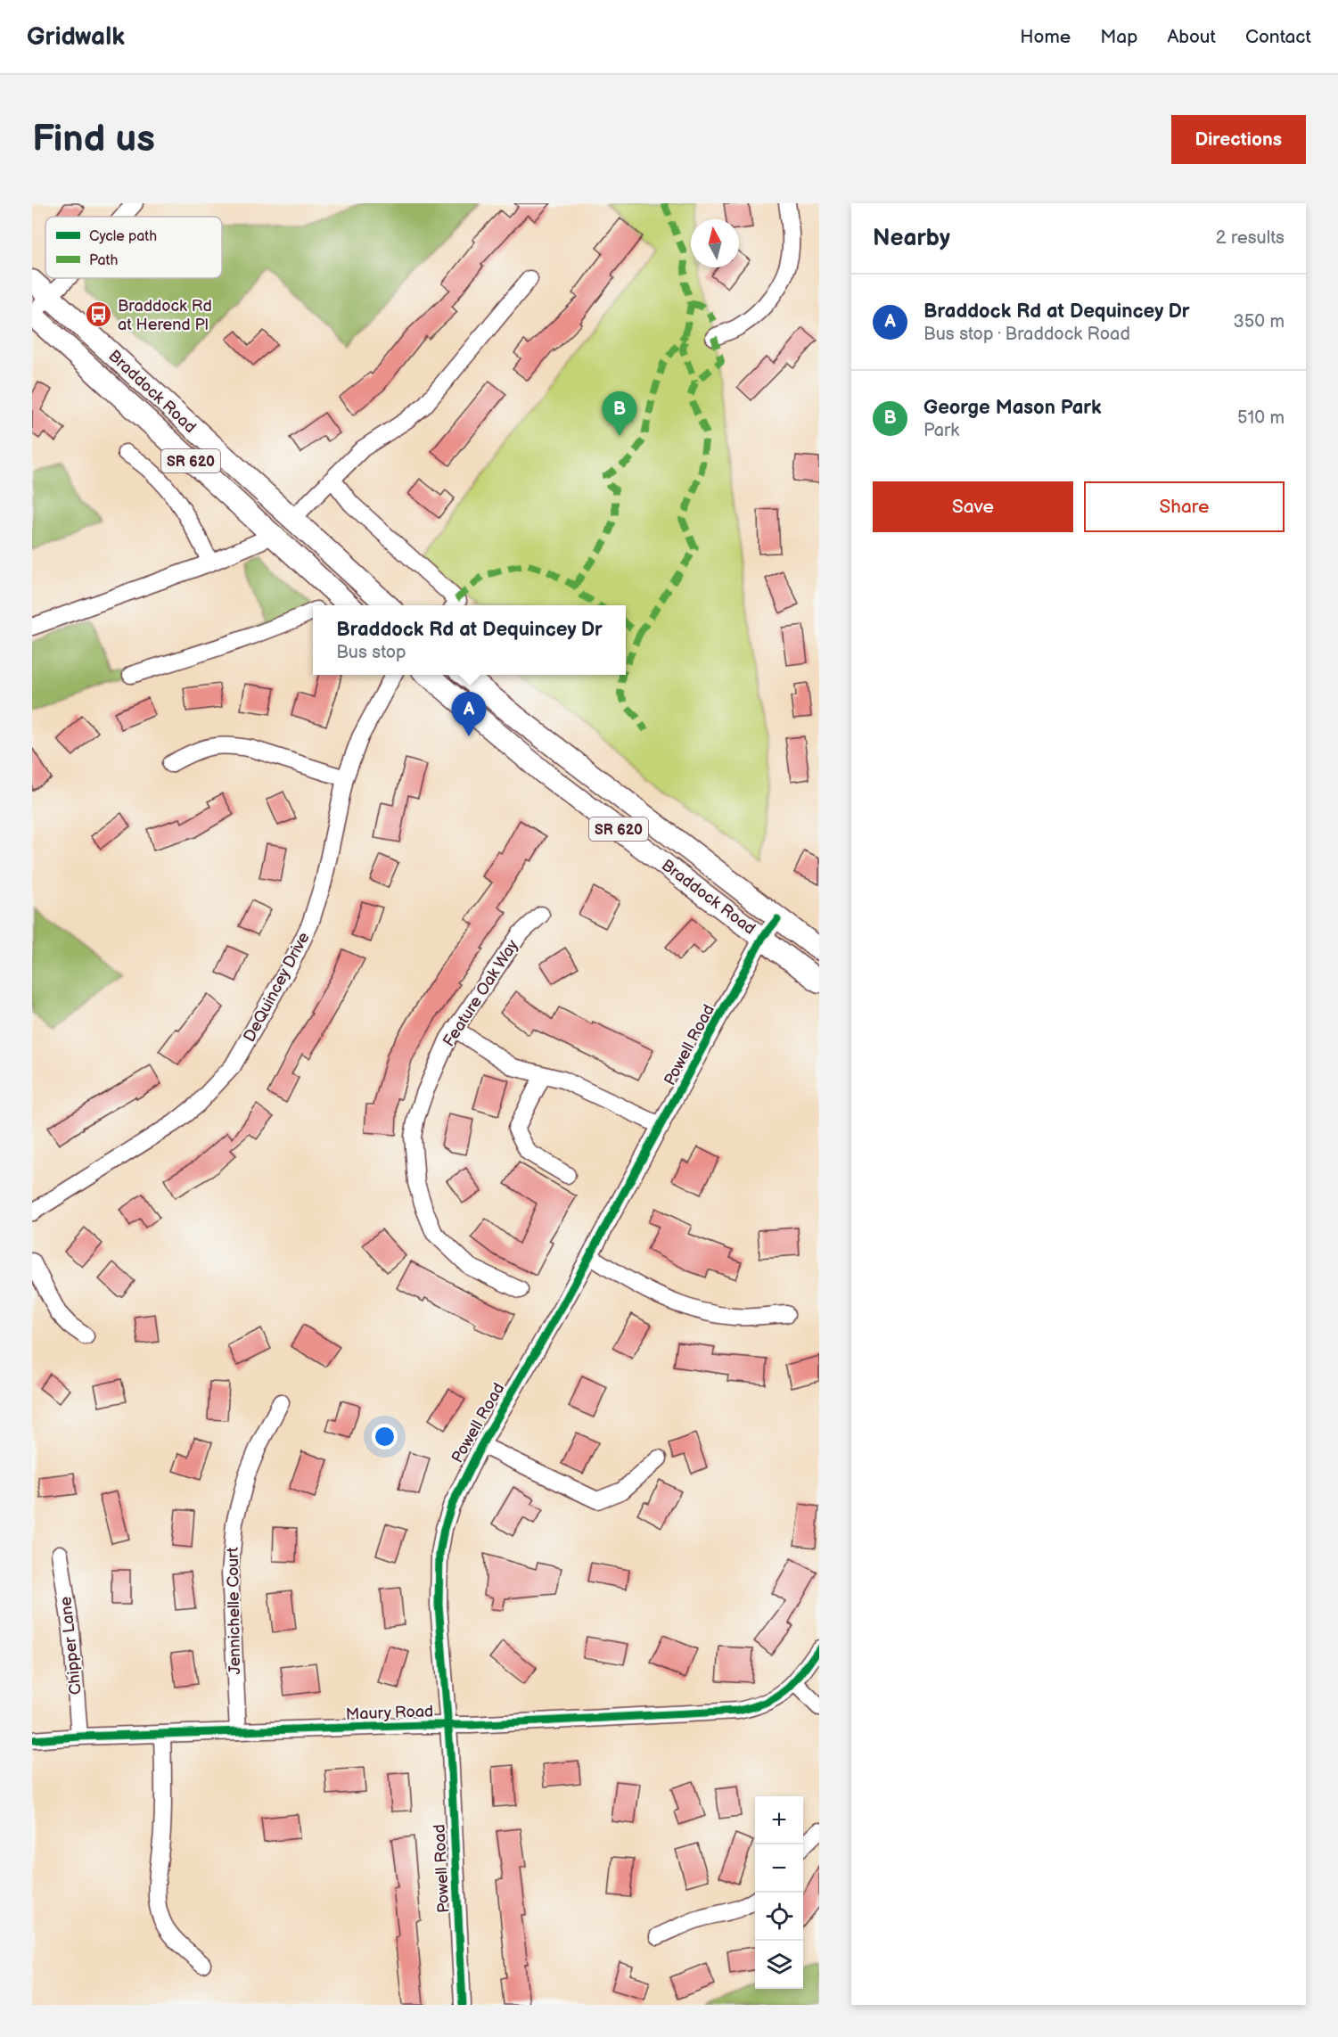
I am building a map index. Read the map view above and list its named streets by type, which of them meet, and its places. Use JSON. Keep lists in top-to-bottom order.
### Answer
{
  "streets": {
    "main road": ["Braddock Road", "SR 620"],
    "street": [
      "DeQuincey Drive",
      "Feature Oak Way",
      "Powell Road",
      "Jennichelle Court",
      "Chipper Lane",
      "Maury Road"
    ]
  },
  "crossings": [
    ["Braddock Road", "Powell Road"],
    ["Powell Road", "Maury Road"],
    ["Jennichelle Court", "Maury Road"],
    ["Chipper Lane", "Maury Road"]
  ],
  "places": {
    "bus stop": ["Braddock Rd at Herend Pl"]
  },
  "legend": ["Cycle path", "Path"],
  "north": "top",
  "page": {
    "header": "Gridwalk",
    "nav": [
      "Home",
      "Map",
      "About",
      "Contact"
    ],
    "buttons": [
      "Directions",
      ["Save", "Share"]
    ],
    "title": "Find us",
    "heading": ["Nearby", "2 results"],
    "list": [
      {
        "mark": "A",
        "name": "Braddock Rd at Dequincey Dr",
        "note": "Bus stop · Braddock Road",
        "value": "350 m"
      },
      {
        "mark": "B",
        "name": "George Mason Park",
        "note": "Park",
        "value": "510 m"
      }
    ],
    "pins": ["B", "A"],
    "popup": ["Braddock Rd at Dequincey Dr", "Bus stop"],
    "map_buttons": ["+", "−"]
  }
}
